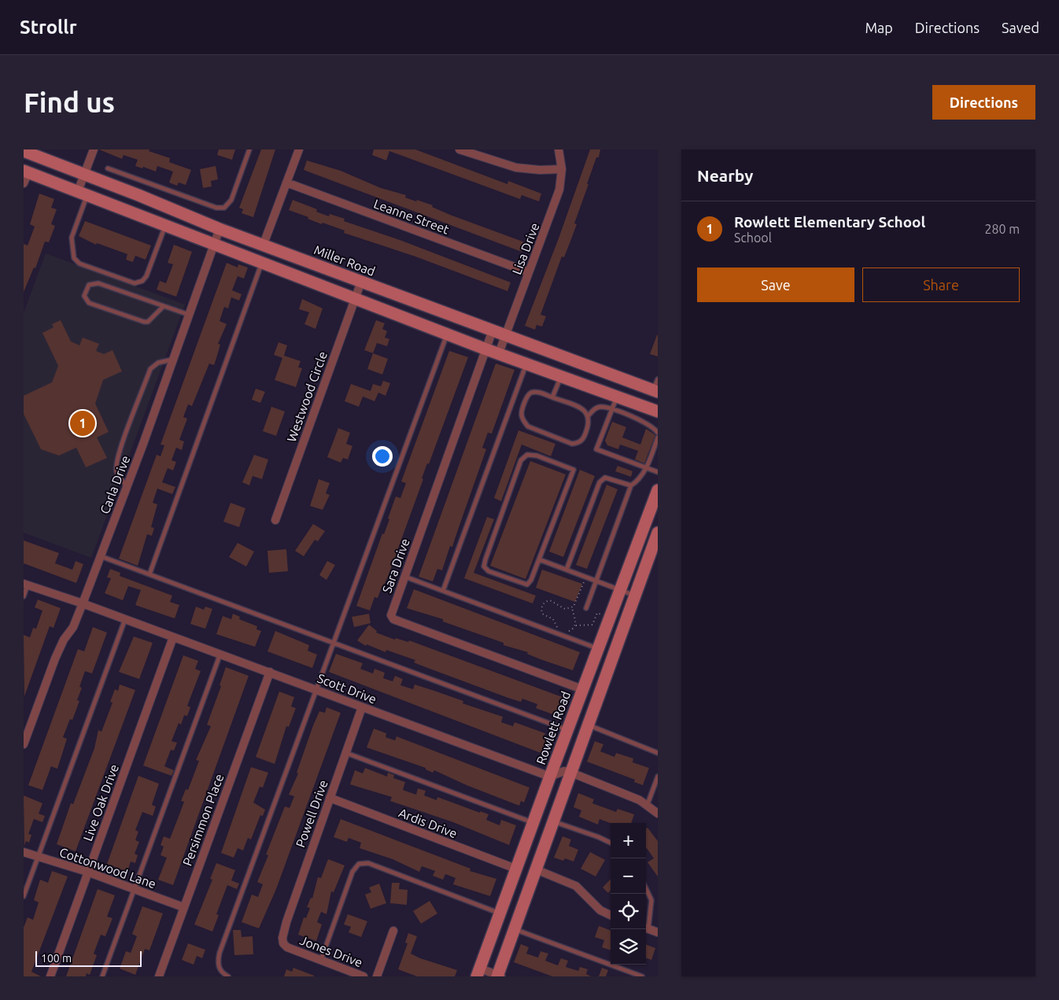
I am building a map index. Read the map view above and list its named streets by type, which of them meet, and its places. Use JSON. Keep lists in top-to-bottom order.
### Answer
{
  "streets": {
    "main road": ["Miller Road", "Rowlett Road"],
    "street": [
      "Leanne Street",
      "Lisa Drive",
      "Westwood Circle",
      "Carla Drive",
      "Sara Drive",
      "Scott Drive",
      "Live Oak Drive",
      "Powell Drive",
      "Persimmon Place",
      "Ardis Drive",
      "Cottonwood Lane",
      "Jones Drive"
    ]
  },
  "crossings": [
    ["Leanne Street", "Lisa Drive"],
    ["Lisa Drive", "Miller Road"],
    ["Miller Road", "Westwood Circle"],
    ["Miller Road", "Carla Drive"],
    ["Miller Road", "Sara Drive"],
    ["Carla Drive", "Scott Drive"],
    ["Sara Drive", "Rowlett Road"],
    ["Scott Drive", "Rowlett Road"],
    ["Scott Drive", "Live Oak Drive"],
    ["Scott Drive", "Powell Drive"],
    ["Scott Drive", "Persimmon Place"],
    ["Rowlett Road", "Ardis Drive"],
    ["Live Oak Drive", "Cottonwood Lane"],
    ["Powell Drive", "Ardis Drive"],
    ["Powell Drive", "Jones Drive"],
    ["Persimmon Place", "Cottonwood Lane"]
  ],
  "scale_bar": "100 m",
  "page": {
    "header": "Strollr",
    "nav": ["Map", "Directions", "Saved"],
    "buttons": [
      "Directions",
      ["Save", "Share"]
    ],
    "title": "Find us",
    "heading": "Nearby",
    "list": [
      {
        "mark": "1",
        "name": "Rowlett Elementary School",
        "note": "School",
        "value": "280 m"
      }
    ],
    "pins": "1",
    "map_buttons": ["+", "−"],
    "scale": "100 m"
  }
}
